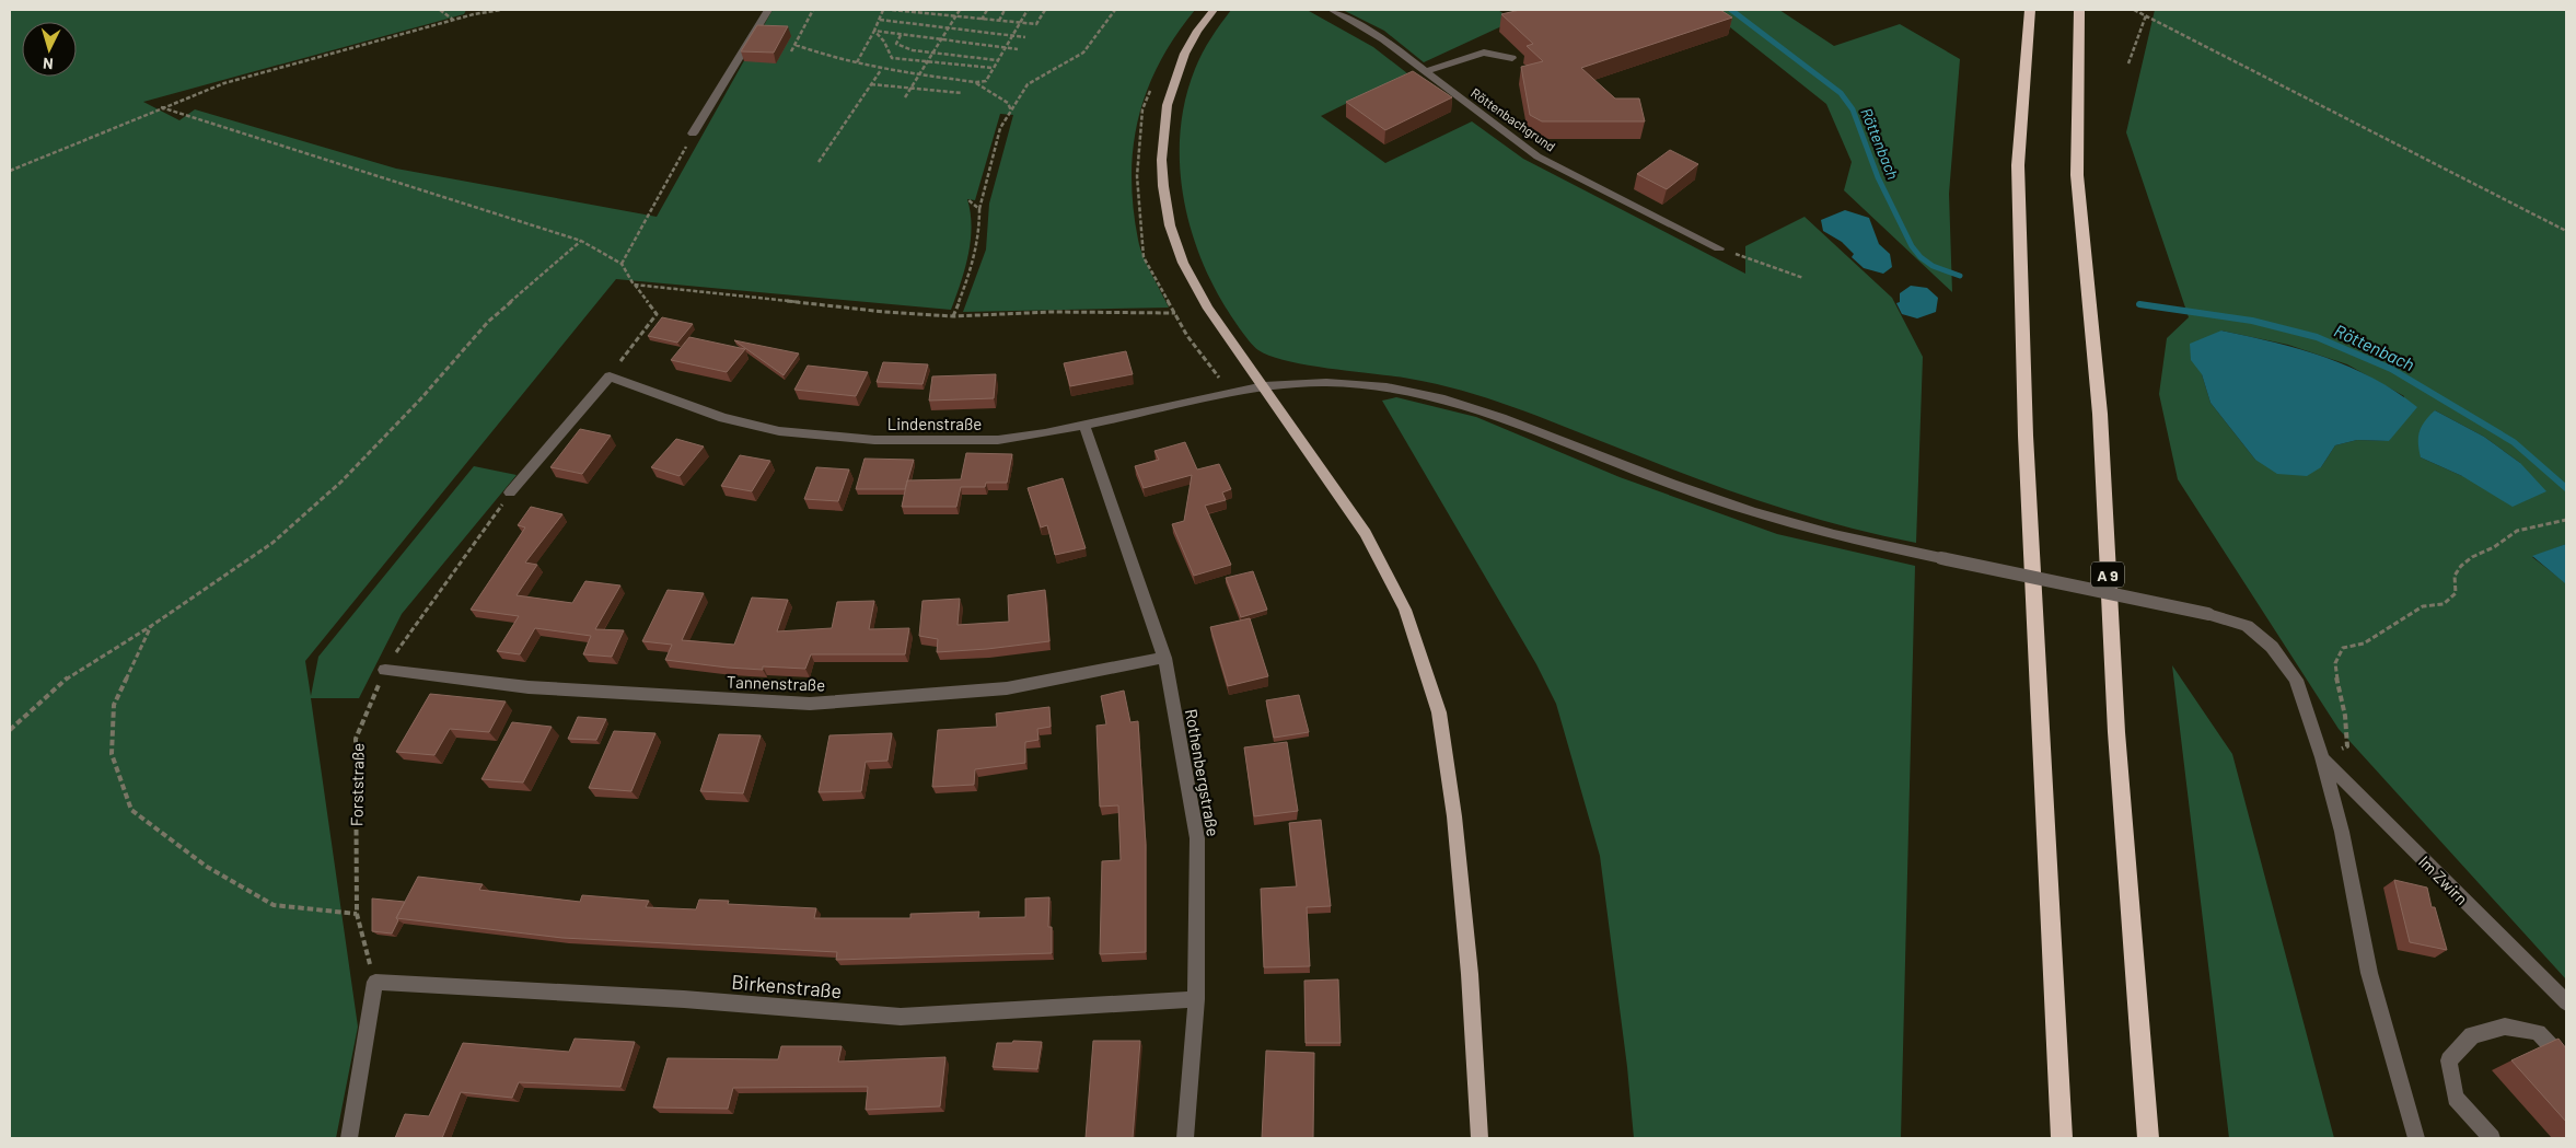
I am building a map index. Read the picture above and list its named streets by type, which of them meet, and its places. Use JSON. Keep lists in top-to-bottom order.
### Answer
{
  "streets": {
    "highway": ["A 9"],
    "street": [
      "Röttenbachgrund",
      "Lindenstraße",
      "Tannenstraße",
      "Rothenbergstraße",
      "Im Zwirn",
      "Birkenstraße"
    ],
    "path": ["Forststraße"]
  },
  "crossings": [
    ["Lindenstraße", "Rothenbergstraße"],
    ["Lindenstraße", "Im Zwirn"],
    ["Tannenstraße", "Rothenbergstraße"],
    ["Tannenstraße", "Forststraße"],
    ["Rothenbergstraße", "Birkenstraße"],
    ["Forststraße", "Birkenstraße"]
  ],
  "water": ["Röttenbach"],
  "north": "bottom"
}
